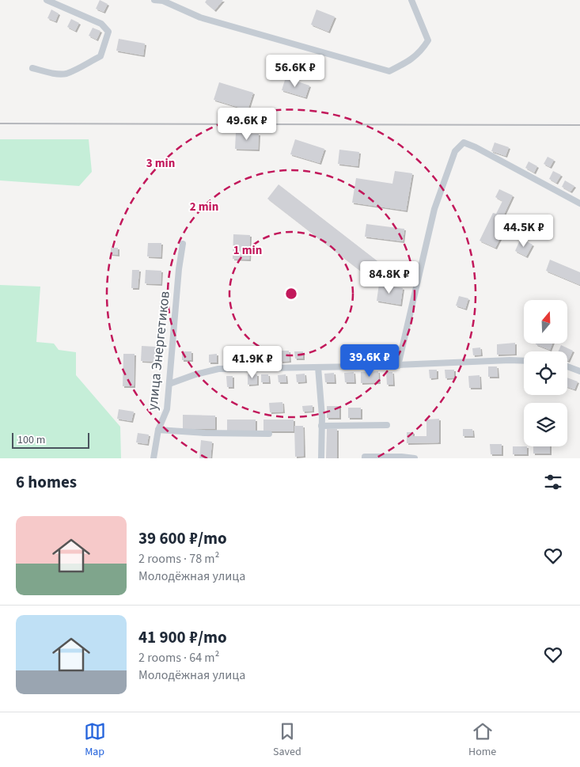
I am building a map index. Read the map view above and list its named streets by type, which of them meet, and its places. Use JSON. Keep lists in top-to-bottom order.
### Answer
{
  "streets": {
    "street": ["улица Энергетиков"]
  },
  "scale_bar": "100 m",
  "north": "top",
  "page": {
    "price": [
      "56.6K ₽",
      "49.6K ₽",
      "44.5K ₽",
      "84.8K ₽",
      "39.6K ₽",
      "41.9K ₽"
    ],
    "scale": "100 m",
    "heading": "6 homes",
    "list": [
      {
        "name": "39 600 ₽/mo",
        "note": "2 rooms · 78 m² · Молодёжная улица"
      },
      {
        "name": "41 900 ₽/mo",
        "note": "2 rooms · 64 m² · Молодёжная улица"
      }
    ],
    "tabs": ["Map", "Saved", "Home"]
  },
  "rings": ["3 min", "2 min", "1 min"]
}
